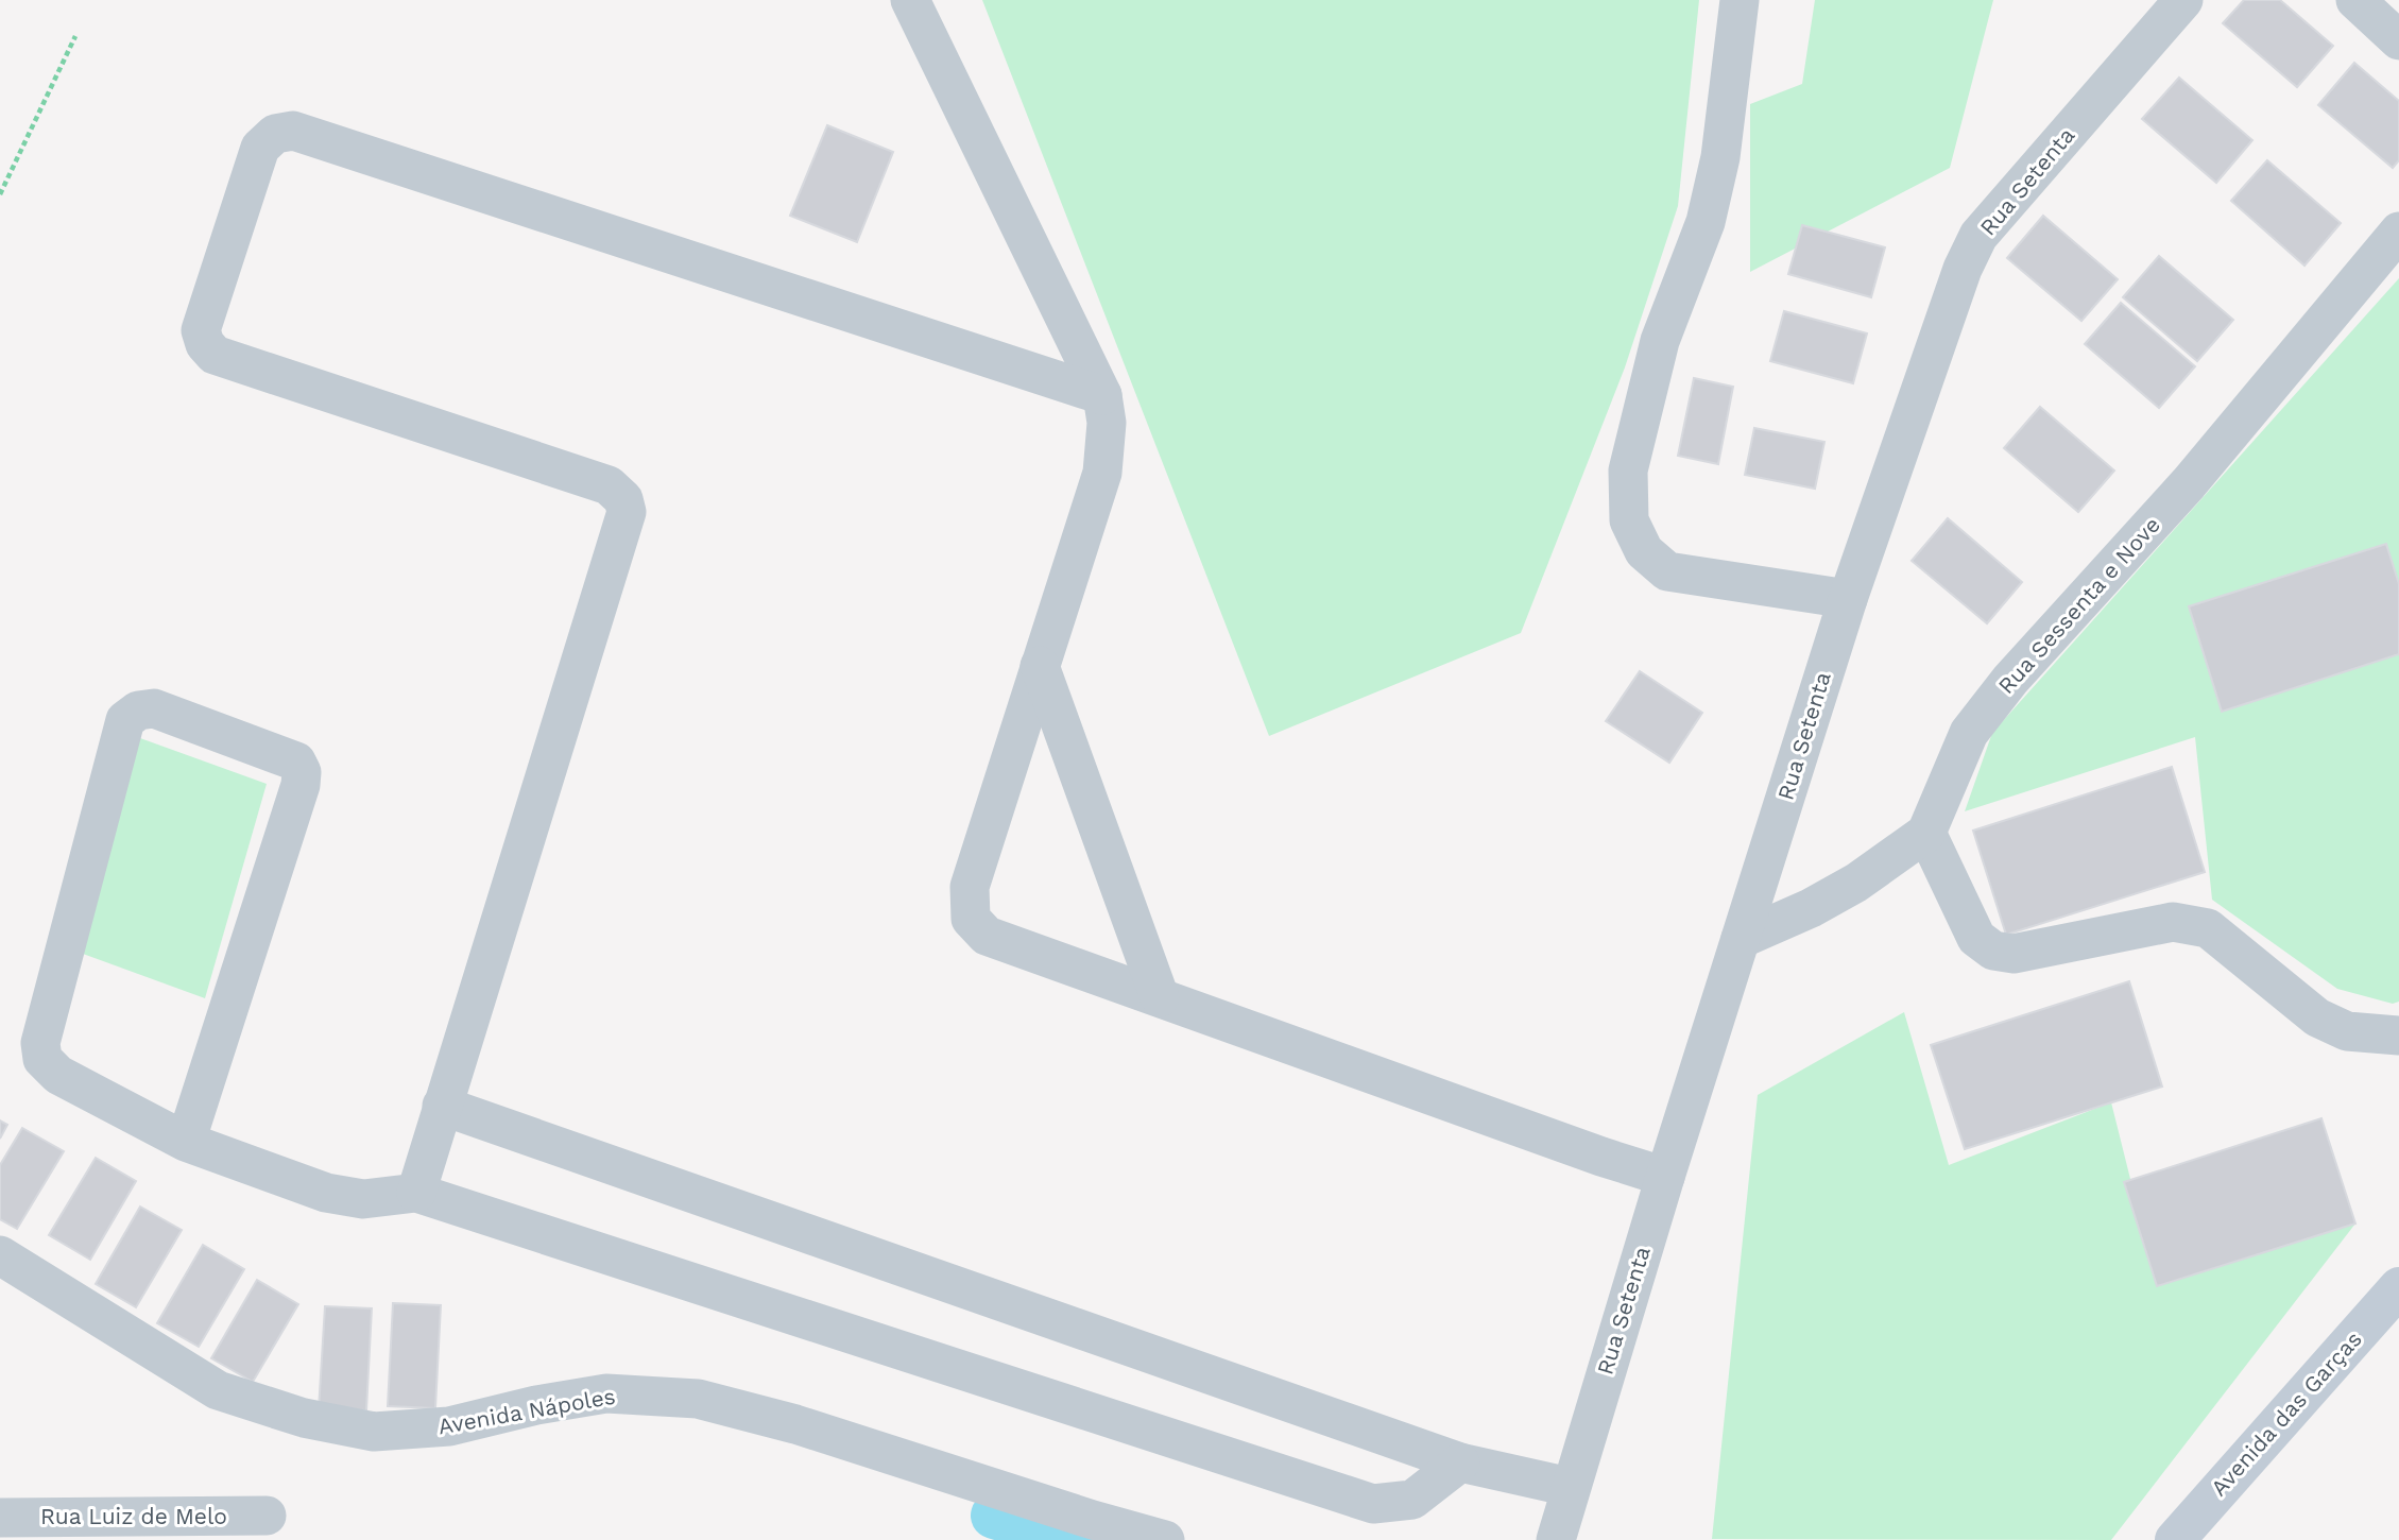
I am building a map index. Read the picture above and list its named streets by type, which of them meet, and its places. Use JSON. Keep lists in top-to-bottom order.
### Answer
{
  "streets": {
    "main road": ["Avenida das Garças"],
    "street": [
      "Rua Setenta",
      "Rua Sessenta e Nove",
      "Avenida Nápoles",
      "Rua Luiz de Melo"
    ]
  }
}
